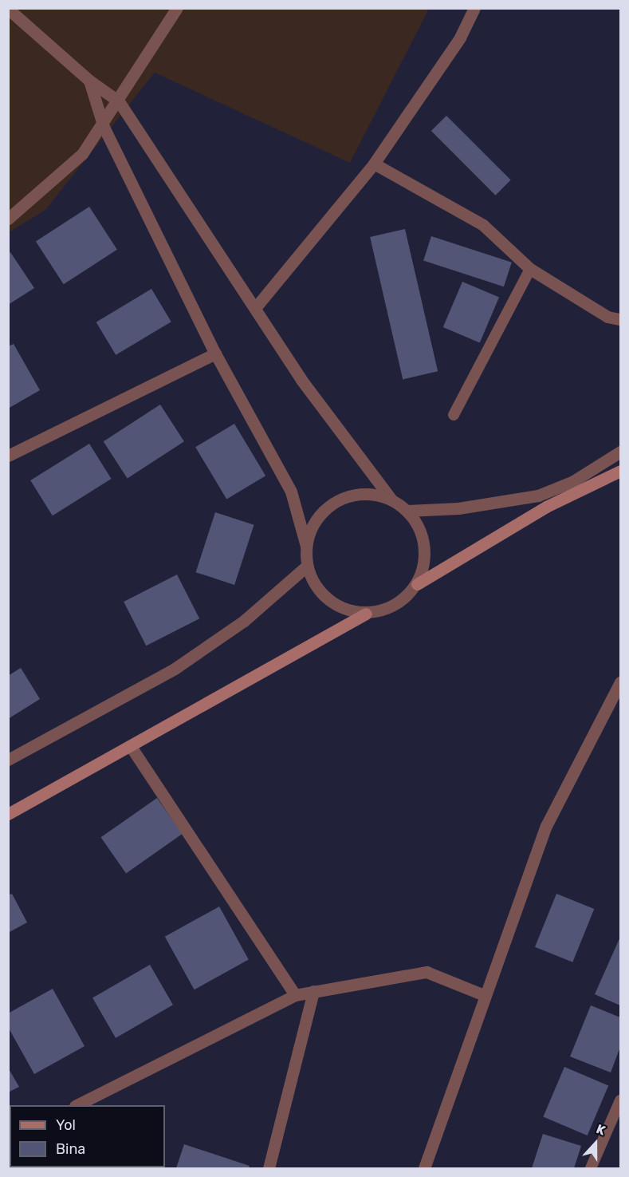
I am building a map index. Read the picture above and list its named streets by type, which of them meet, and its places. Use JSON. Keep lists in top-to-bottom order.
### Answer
{
  "legend": ["Yol", "Bina"],
  "north": "top"
}
